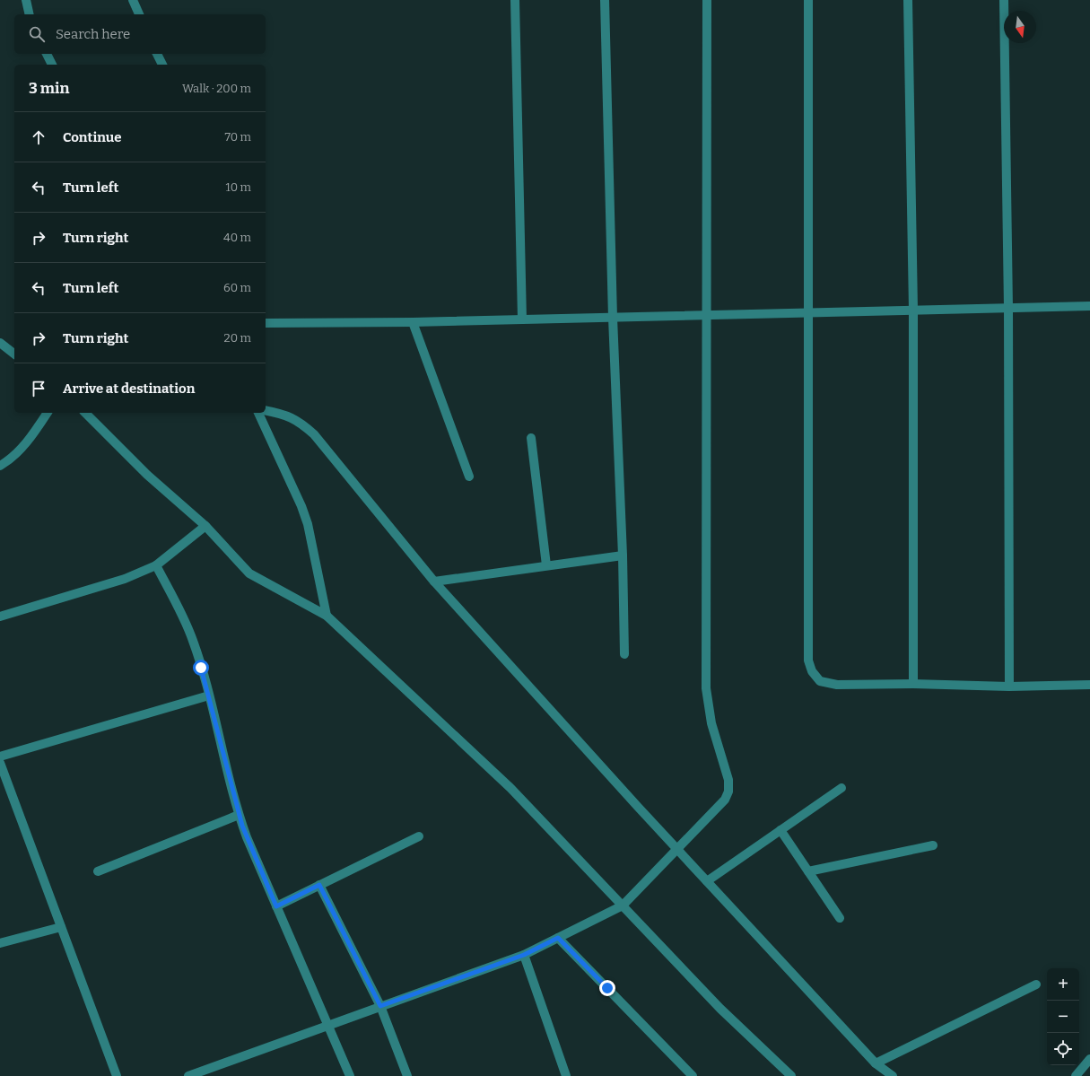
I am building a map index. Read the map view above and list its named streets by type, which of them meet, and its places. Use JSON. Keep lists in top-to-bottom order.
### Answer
{
  "north": "bottom",
  "page": {
    "search": "Search here",
    "heading": ["3 min", "Walk · 200 m"],
    "list": [
      ["Continue", "70 m"],
      ["Turn left", "10 m"],
      ["Turn right", "40 m"],
      ["Turn left", "60 m"],
      ["Turn right", "20 m"],
      "Arrive at destination"
    ],
    "map_buttons": ["+", "−"]
  }
}
